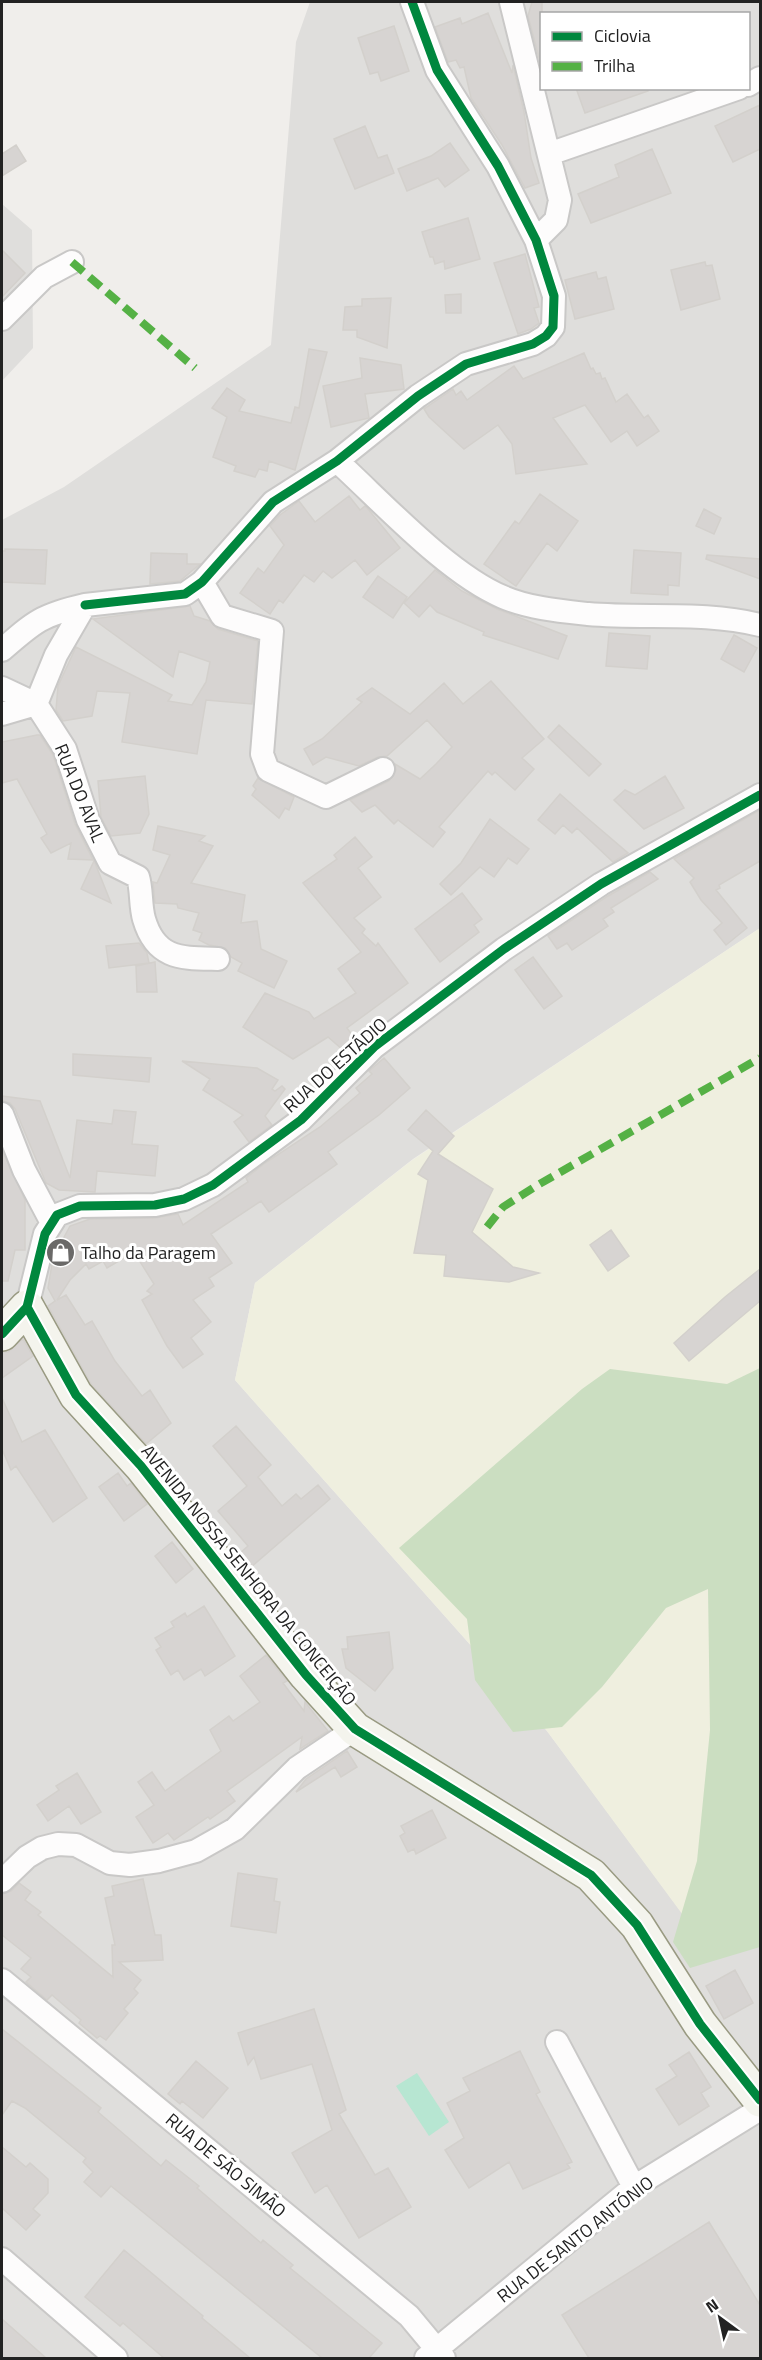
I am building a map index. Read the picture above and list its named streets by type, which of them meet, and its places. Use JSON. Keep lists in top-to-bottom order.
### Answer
{
  "streets": {
    "street": [
      "RUA DO AVAL",
      "RUA DO ESTÁDIO",
      "AVENIDA NOSSA SENHORA DA CONCEIÇÃO",
      "RUA DE SÃO SIMÃO",
      "RUA DE SANTO ANTÓNIO"
    ]
  },
  "crossings": [
    ["RUA DE SÃO SIMÃO", "RUA DE SANTO ANTÓNIO"]
  ],
  "places": {
    "shop": ["Talho da Paragem"]
  },
  "legend": ["Ciclovia", "Trilha"],
  "north": "top left"
}
